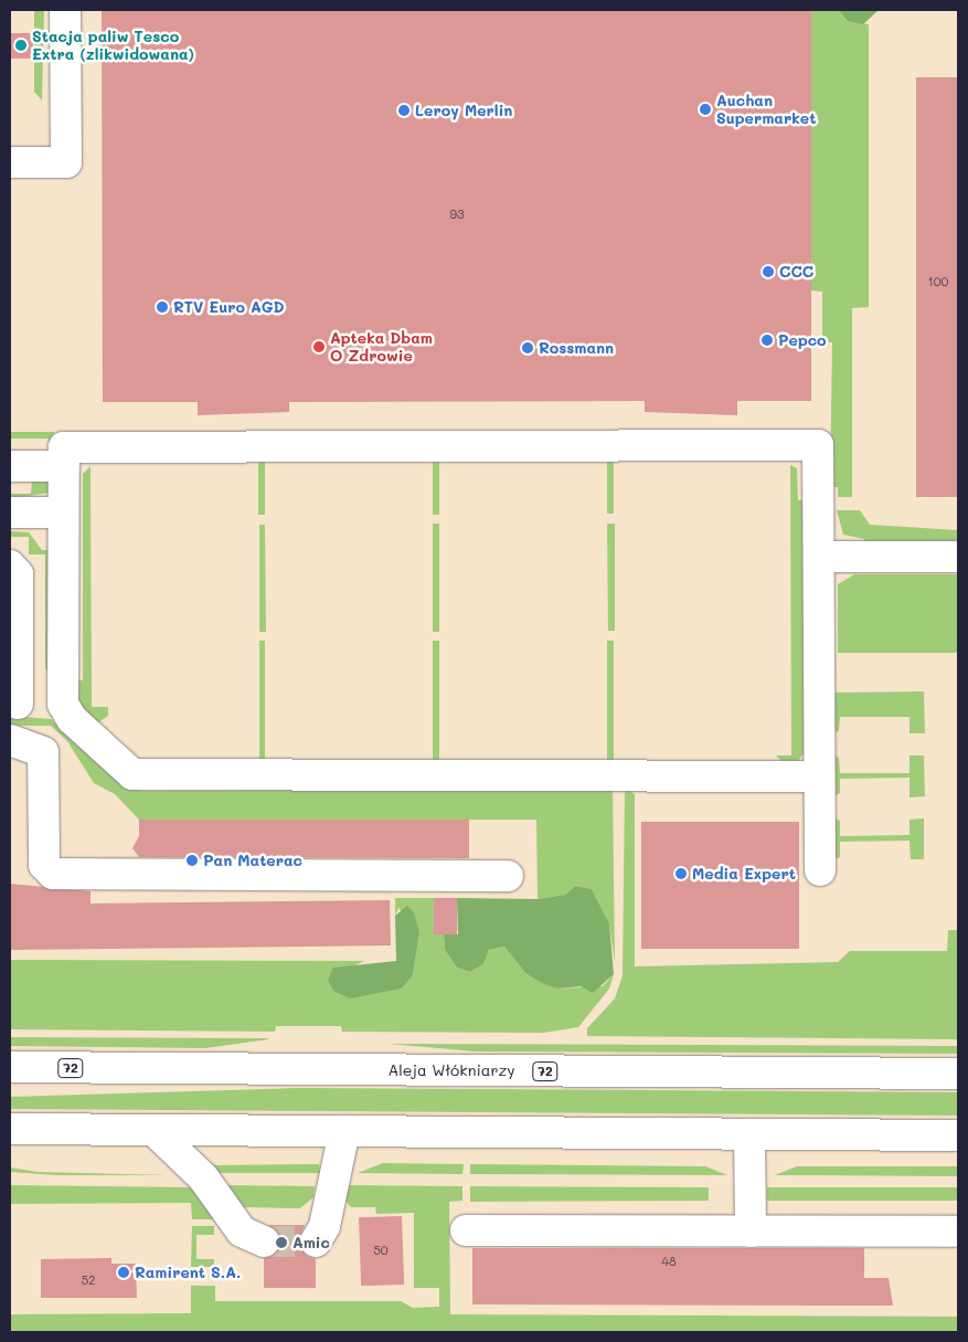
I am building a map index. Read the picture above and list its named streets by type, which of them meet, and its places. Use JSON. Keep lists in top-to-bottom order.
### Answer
{
  "streets": {
    "main road": ["72", "Aleja Włókniarzy"]
  },
  "places": [
    "Stacja paliw Tesco Extra (zlikwidowana)",
    "Auchan Supermarket",
    "Leroy Merlin",
    "CCC",
    "RTV Euro AGD",
    "Pepco",
    "Apteka Dbam O Zdrowie",
    "Rossmann",
    "Pan Materac",
    "Media Expert",
    "Amic",
    "Ramirent S.A."
  ],
  "house_numbers": [
    "93",
    "100",
    "50",
    "48",
    "52"
  ]
}
